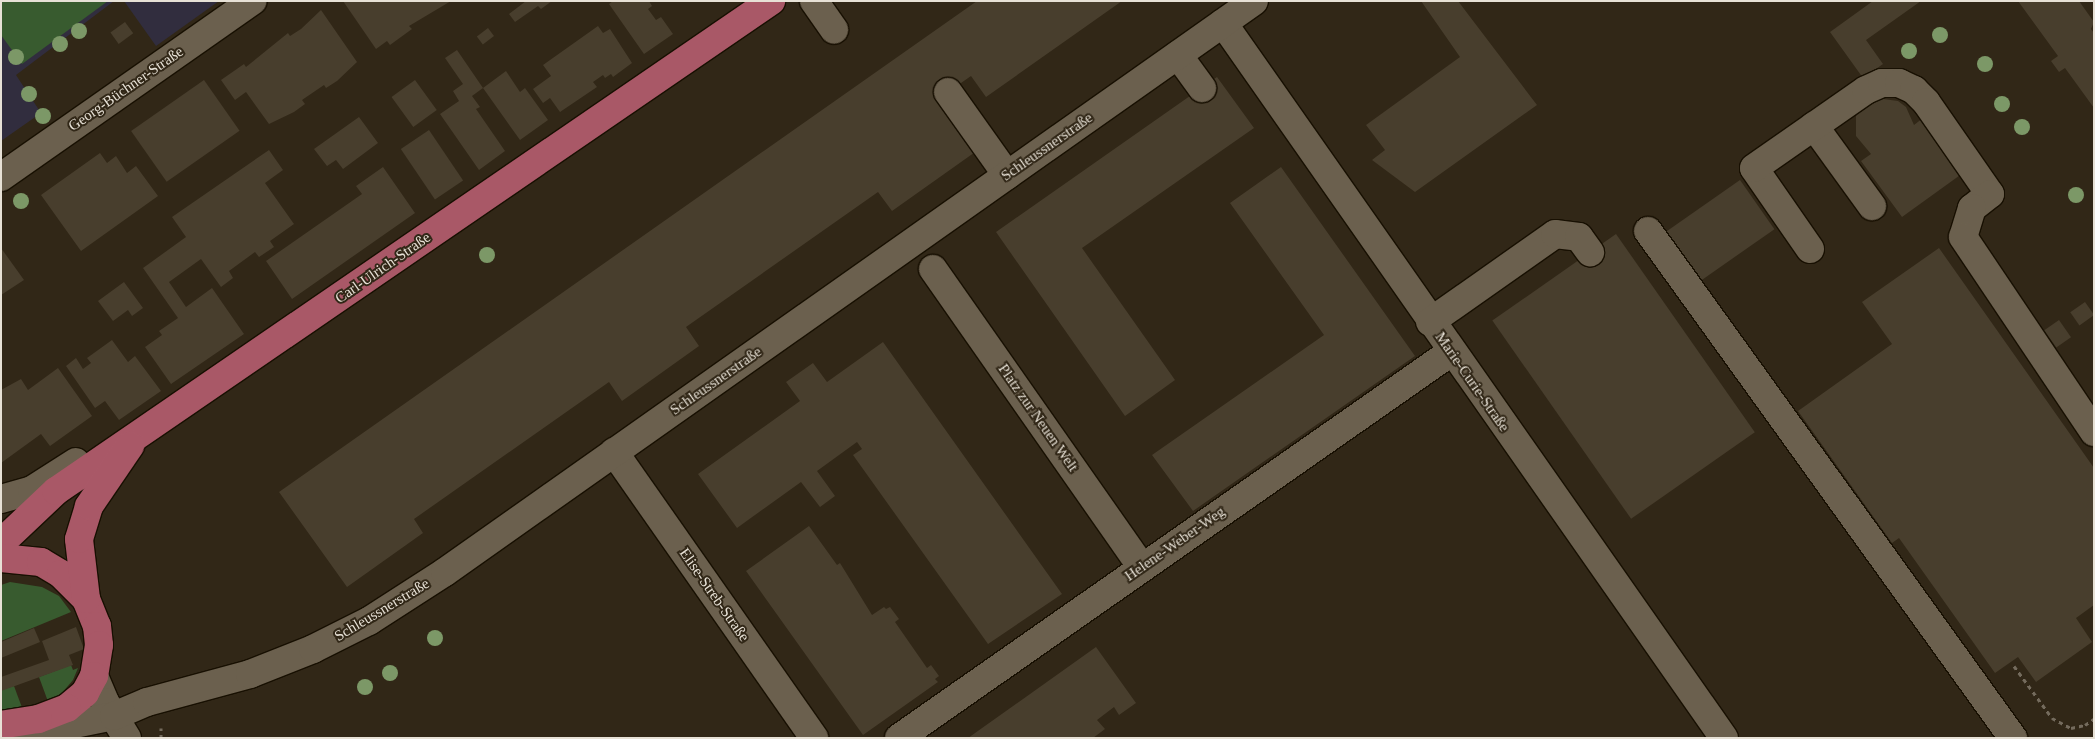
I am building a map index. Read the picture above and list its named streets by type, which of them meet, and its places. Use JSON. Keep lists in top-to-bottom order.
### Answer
{
  "streets": {
    "main road": ["Carl-Ulrich-Straße"],
    "street": [
      "Georg-Büchner-Straße",
      "Schleussnerstraße",
      "Marie-Curie-Straße",
      "Platz zur Neuen Welt",
      "Helene-Weber-Weg",
      "Elise-Streb-Straße"
    ]
  },
  "crossings": [
    ["Schleussnerstraße", "Marie-Curie-Straße"],
    ["Schleussnerstraße", "Elise-Streb-Straße"],
    ["Marie-Curie-Straße", "Helene-Weber-Weg"],
    ["Platz zur Neuen Welt", "Helene-Weber-Weg"]
  ]
}
